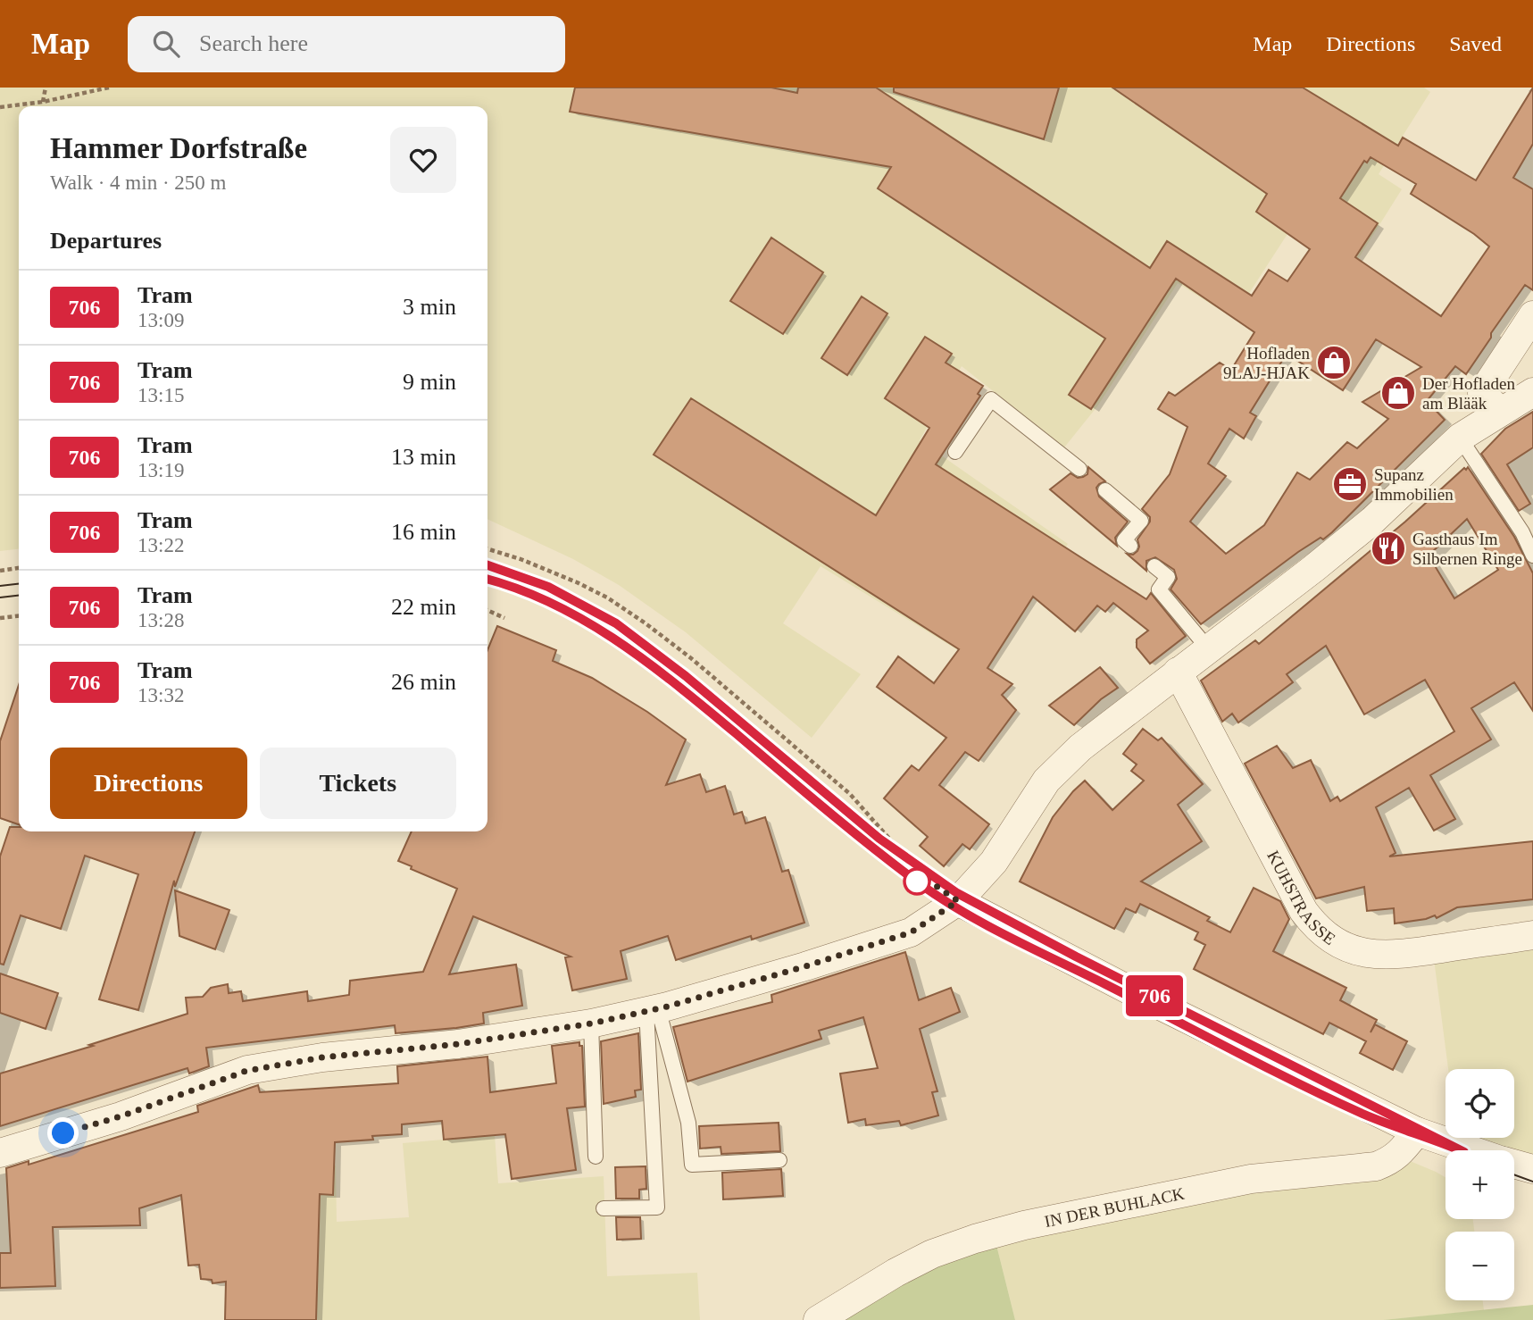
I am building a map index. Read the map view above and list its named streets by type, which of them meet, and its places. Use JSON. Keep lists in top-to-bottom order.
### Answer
{
  "streets": {
    "street": ["KUHSTRASSE", "IN DER BUHLACK"]
  },
  "places": {
    "shop": ["Hofladen 9LAJ-HJAK", "Der Hofladen am Blääk"],
    "office": ["Supanz Immobilien"],
    "restaurant": ["Gasthaus Im Silbernen Ringe"]
  },
  "lines": ["tram line 706"],
  "page": {
    "header": "Map",
    "search": "Search here",
    "nav": ["Map", "Directions", "Saved"],
    "on_map": "706",
    "heading": [
      ["Hammer Dorfstraße", "Walk · 4 min · 250 m"],
      "Departures"
    ],
    "list": [
      {
        "mark": "706",
        "name": "Tram",
        "note": "13:09",
        "value": "3 min"
      },
      {
        "mark": "706",
        "name": "Tram",
        "note": "13:15",
        "value": "9 min"
      },
      {
        "mark": "706",
        "name": "Tram",
        "note": "13:19",
        "value": "13 min"
      },
      {
        "mark": "706",
        "name": "Tram",
        "note": "13:22",
        "value": "16 min"
      },
      {
        "mark": "706",
        "name": "Tram",
        "note": "13:28",
        "value": "22 min"
      },
      {
        "mark": "706",
        "name": "Tram",
        "note": "13:32",
        "value": "26 min"
      }
    ],
    "buttons": ["Directions", "Tickets"],
    "map_buttons": ["+", "−"]
  }
}
